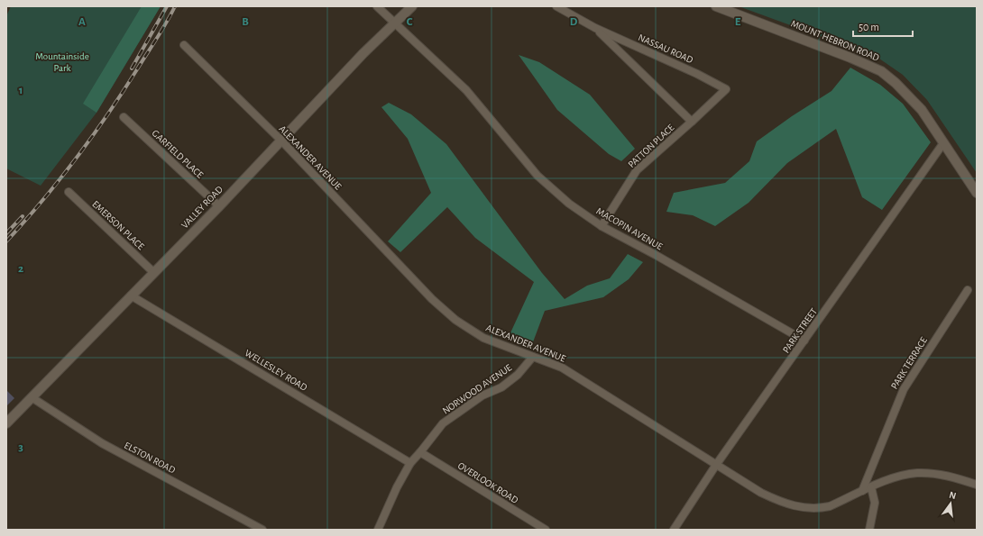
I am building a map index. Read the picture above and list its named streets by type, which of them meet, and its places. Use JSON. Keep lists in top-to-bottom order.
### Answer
{
  "streets": {
    "main road": ["MOUNT HEBRON ROAD", "VALLEY ROAD"],
    "street": [
      "NASSAU ROAD",
      "PATTON PLACE",
      "GARFIELD PLACE",
      "ALEXANDER AVENUE",
      "EMERSON PLACE",
      "MACOPIN AVENUE",
      "PARK STREET",
      "PARK TERRACE",
      "WELLESLEY ROAD",
      "NORWOOD AVENUE",
      "ELSTON ROAD",
      "OVERLOOK ROAD"
    ]
  },
  "crossings": [
    ["MOUNT HEBRON ROAD", "PARK STREET"],
    ["NASSAU ROAD", "PATTON PLACE"],
    ["PATTON PLACE", "MACOPIN AVENUE"],
    ["GARFIELD PLACE", "VALLEY ROAD"],
    ["ALEXANDER AVENUE", "VALLEY ROAD"],
    ["ALEXANDER AVENUE", "PARK STREET"],
    ["ALEXANDER AVENUE", "PARK TERRACE"],
    ["ALEXANDER AVENUE", "NORWOOD AVENUE"],
    ["VALLEY ROAD", "EMERSON PLACE"],
    ["VALLEY ROAD", "MACOPIN AVENUE"],
    ["VALLEY ROAD", "WELLESLEY ROAD"],
    ["VALLEY ROAD", "ELSTON ROAD"],
    ["MACOPIN AVENUE", "PARK STREET"],
    ["WELLESLEY ROAD", "NORWOOD AVENUE"],
    ["NORWOOD AVENUE", "OVERLOOK ROAD"]
  ],
  "parks": ["Mountainside Park"],
  "scale_bar": "50 m",
  "north": "top",
  "grid": {
    "columns": [
      "A",
      "B",
      "C",
      "D",
      "E"
    ],
    "rows": ["1", "2", "3"]
  }
}
